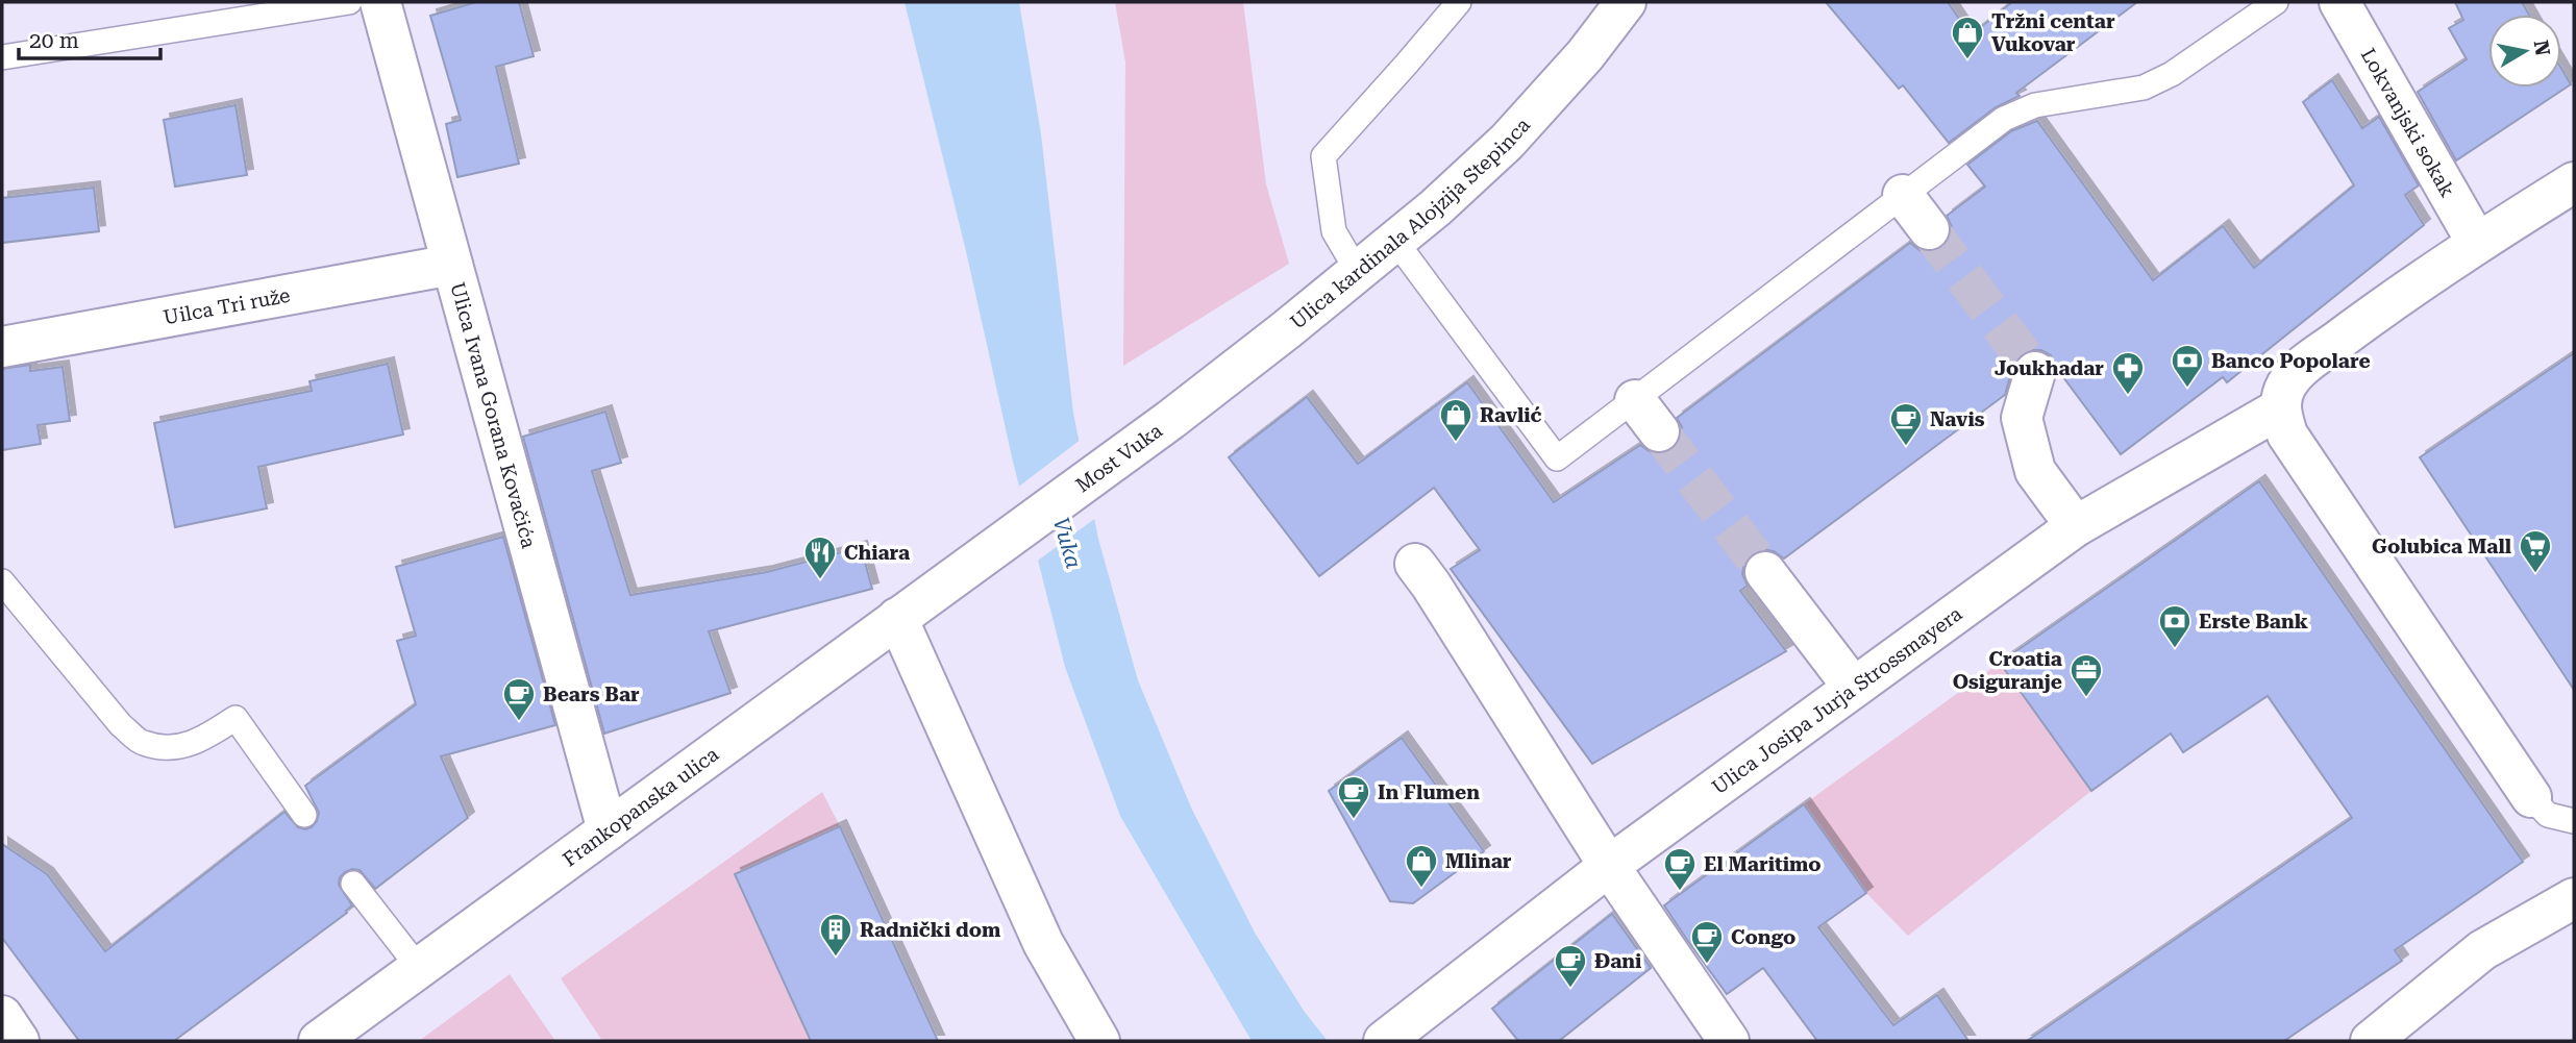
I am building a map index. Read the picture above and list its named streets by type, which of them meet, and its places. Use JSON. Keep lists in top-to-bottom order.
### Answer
{
  "streets": {
    "street": [
      "Lokvanjski sokak",
      "Ulica kardinala Alojzija Stepinca",
      "Uilca Tri ruže",
      "Ulica Ivana Gorana Kovačića",
      "Most Vuka",
      "Ulica Josipa Jurja Strossmayera",
      "Frankopanska ulica"
    ]
  },
  "crossings": [
    ["Ulica kardinala Alojzija Stepinca", "Most Vuka"],
    ["Uilca Tri ruže", "Ulica Ivana Gorana Kovačića"],
    ["Ulica Ivana Gorana Kovačića", "Frankopanska ulica"],
    ["Most Vuka", "Frankopanska ulica"]
  ],
  "water": ["Vuka"],
  "places": {
    "shop": ["Tržni centar Vukovar", "Ravlić", "Mlinar"],
    "bank": ["Banco Popolare", "Erste Bank"],
    "pharmacy": ["Joukhadar"],
    "cafe": [
      "Navis",
      "Bears Bar",
      "In Flumen",
      "El Maritimo",
      "Congo",
      "Đani"
    ],
    "supermarket": ["Golubica Mall"],
    "restaurant": ["Chiara"],
    "office": ["Croatia Osiguranje"],
    "building": ["Radnički dom"]
  },
  "scale_bar": "20 m",
  "north": "right"
}
